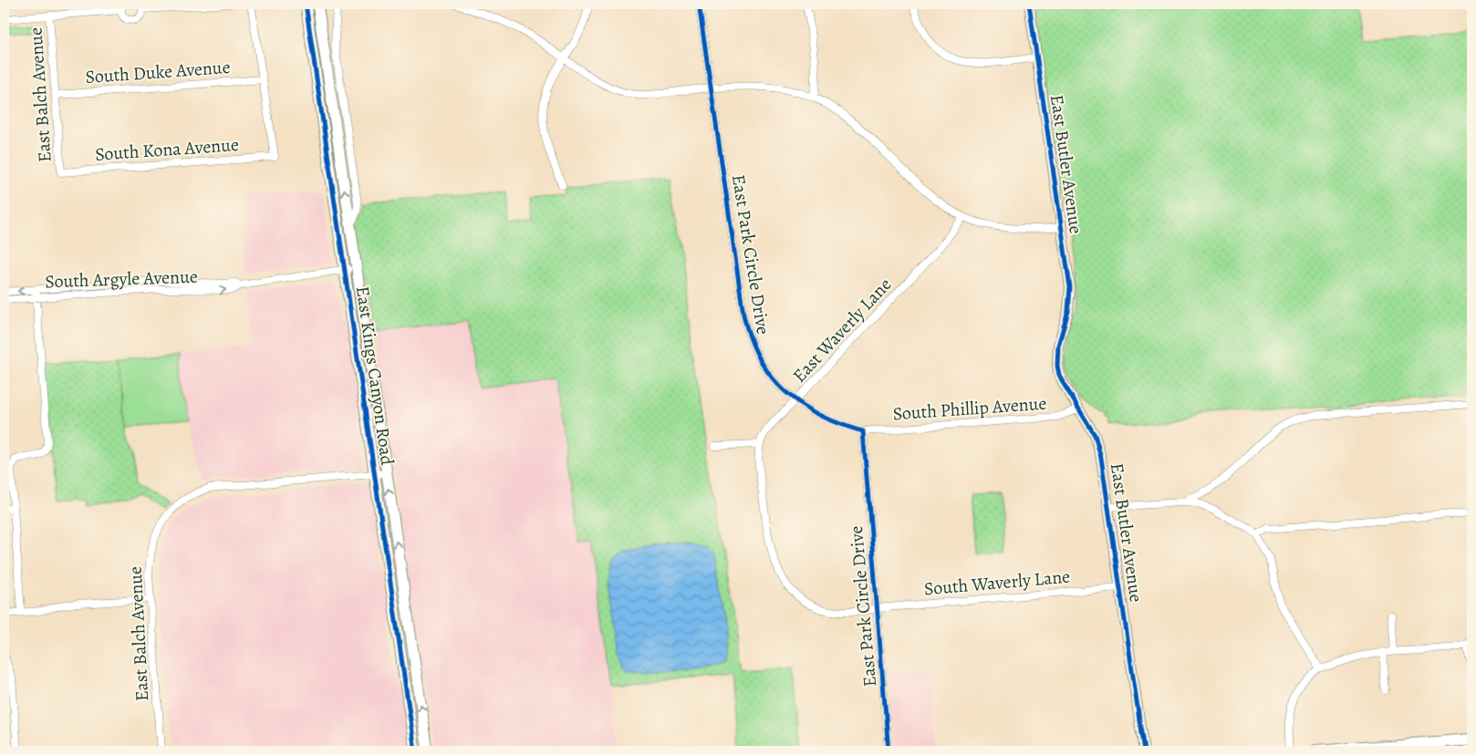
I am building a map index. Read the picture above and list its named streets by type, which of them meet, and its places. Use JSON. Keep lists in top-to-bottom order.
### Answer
{
  "streets": {
    "main road": ["East Kings Canyon Road"],
    "street": [
      "South Duke Avenue",
      "East Balch Avenue",
      "South Kona Avenue",
      "East Butler Avenue",
      "East Park Circle Drive",
      "South Argyle Avenue",
      "East Waverly Lane",
      "South Phillip Avenue",
      "South Waverly Lane"
    ]
  },
  "crossings": [
    ["South Duke Avenue", "East Balch Avenue"],
    ["South Duke Avenue", "South Kona Avenue"],
    ["East Balch Avenue", "South Kona Avenue"],
    ["East Balch Avenue", "East Kings Canyon Road"],
    ["East Butler Avenue", "South Phillip Avenue"],
    ["East Butler Avenue", "South Waverly Lane"],
    ["East Park Circle Drive", "East Waverly Lane"],
    ["East Park Circle Drive", "South Phillip Avenue"],
    ["East Park Circle Drive", "South Waverly Lane"],
    ["South Argyle Avenue", "East Kings Canyon Road"]
  ]
}
